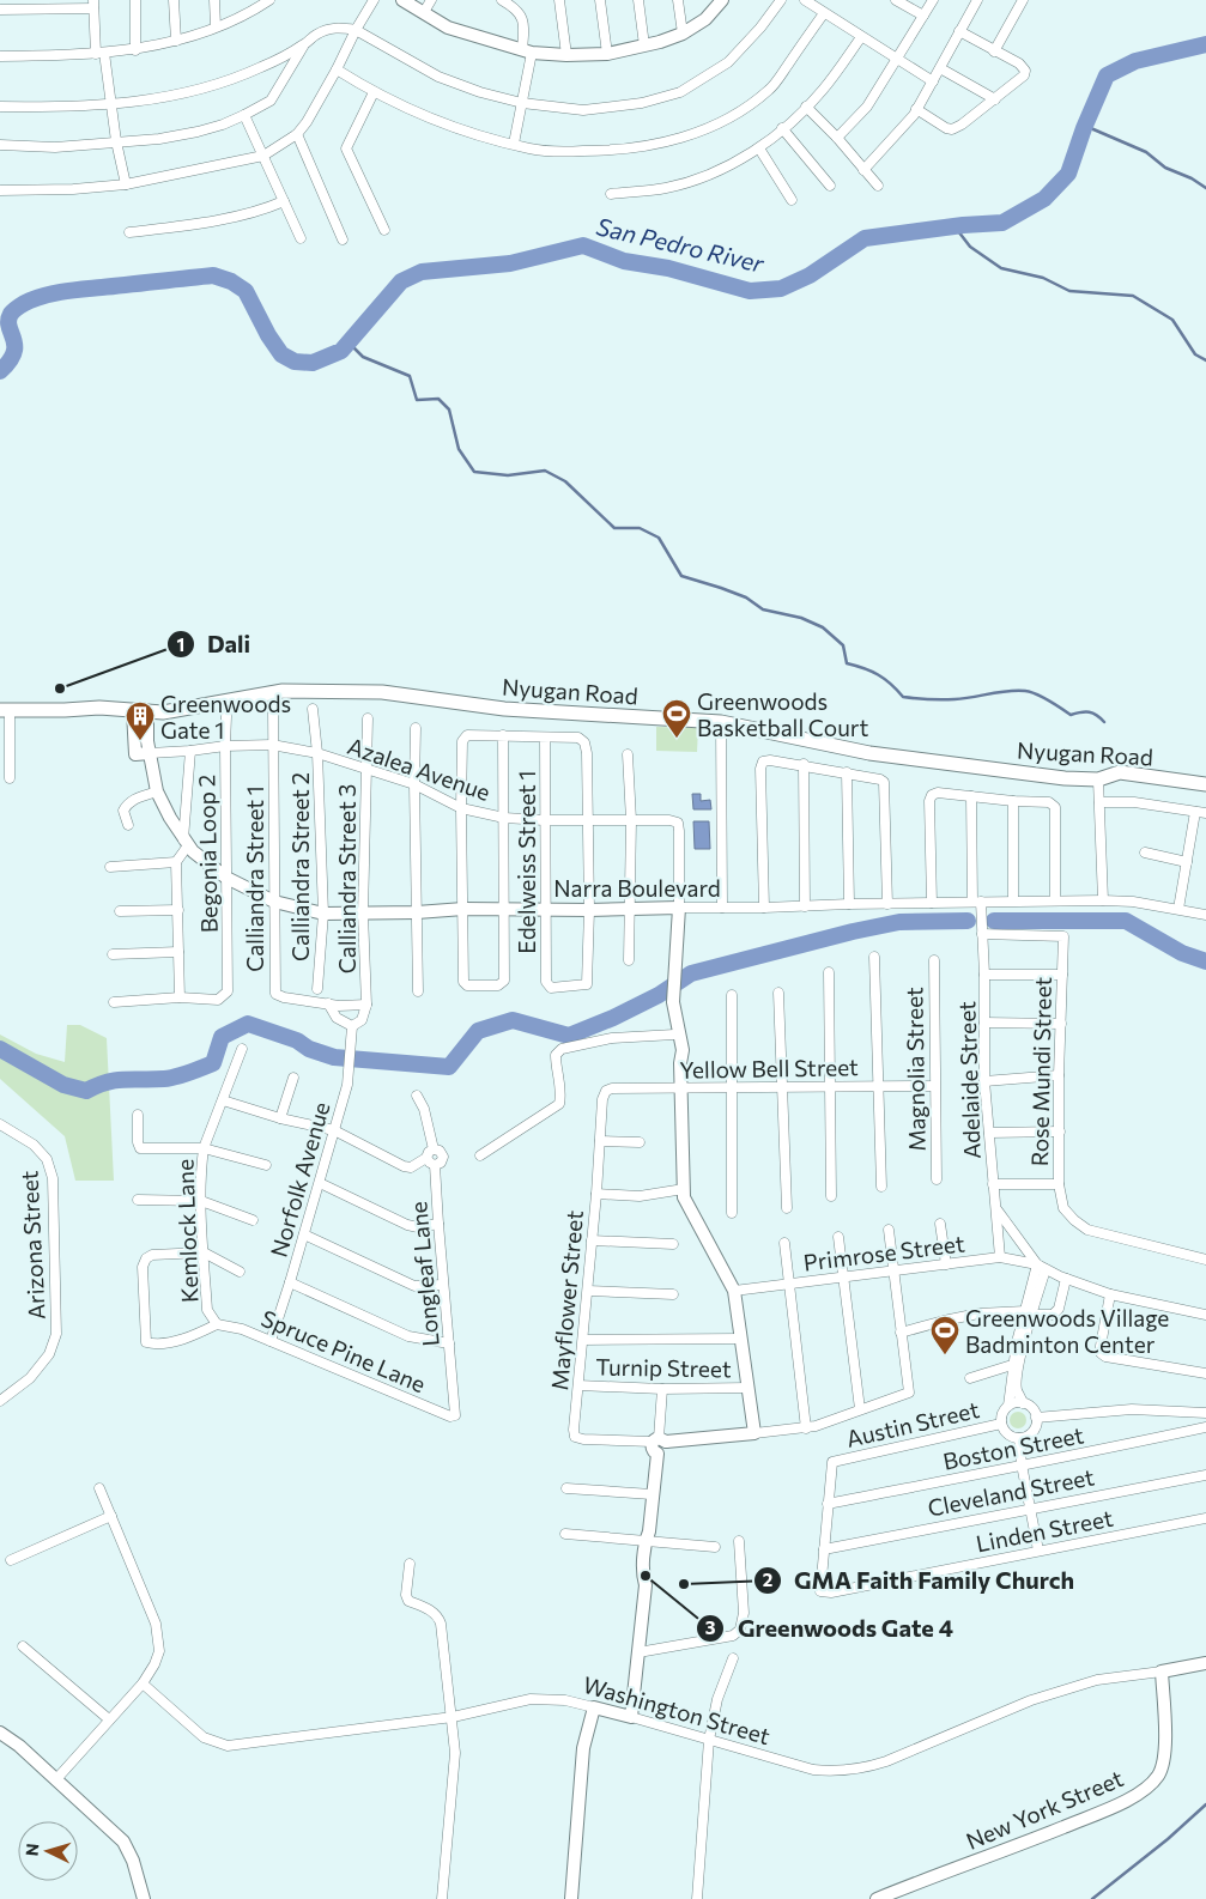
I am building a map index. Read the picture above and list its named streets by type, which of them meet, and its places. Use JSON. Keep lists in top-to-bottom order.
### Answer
{
  "streets": {
    "main road": ["Nyugan Road"],
    "street": [
      "Azalea Avenue",
      "Begonia Loop 2",
      "Edelweiss Street 1",
      "Calliandra Street 2",
      "Calliandra Street 1",
      "Calliandra Street 3",
      "Narra Boulevard",
      "Yellow Bell Street",
      "Magnolia Street",
      "Rose Mundi Street",
      "Adelaide Street",
      "Norfolk Avenue",
      "Kemlock Lane",
      "Arizona Street",
      "Primrose Street",
      "Longleaf Lane",
      "Mayflower Street",
      "Spruce Pine Lane",
      "Turnip Street",
      "Austin Street",
      "Boston Street",
      "Cleveland Street",
      "Linden Street",
      "Washington Street",
      "New York Street"
    ]
  },
  "crossings": [
    ["Nyugan Road", "Narra Boulevard"],
    ["Azalea Avenue", "Begonia Loop 2"],
    ["Azalea Avenue", "Edelweiss Street 1"],
    ["Azalea Avenue", "Calliandra Street 2"],
    ["Azalea Avenue", "Calliandra Street 1"],
    ["Azalea Avenue", "Calliandra Street 3"],
    ["Azalea Avenue", "Narra Boulevard"],
    ["Begonia Loop 2", "Narra Boulevard"],
    ["Edelweiss Street 1", "Narra Boulevard"],
    ["Calliandra Street 2", "Narra Boulevard"],
    ["Calliandra Street 1", "Narra Boulevard"],
    ["Calliandra Street 3", "Narra Boulevard"],
    ["Narra Boulevard", "Adelaide Street"],
    ["Yellow Bell Street", "Magnolia Street"],
    ["Yellow Bell Street", "Mayflower Street"],
    ["Rose Mundi Street", "Adelaide Street"],
    ["Adelaide Street", "Primrose Street"],
    ["Norfolk Avenue", "Spruce Pine Lane"],
    ["Kemlock Lane", "Spruce Pine Lane"],
    ["Longleaf Lane", "Spruce Pine Lane"],
    ["Mayflower Street", "Turnip Street"],
    ["Austin Street", "Boston Street"],
    ["Cleveland Street", "Linden Street"],
    ["Washington Street", "New York Street"]
  ],
  "water": ["San Pedro River"],
  "places": {
    "other": ["Dali", "Greenwoods Gate 4", "GMA Faith Family Church"],
    "sports": ["Greenwoods Basketball Court", "Greenwoods Village Badminton Center"],
    "building": ["Greenwoods Gate 1"]
  },
  "north": "left"
}
